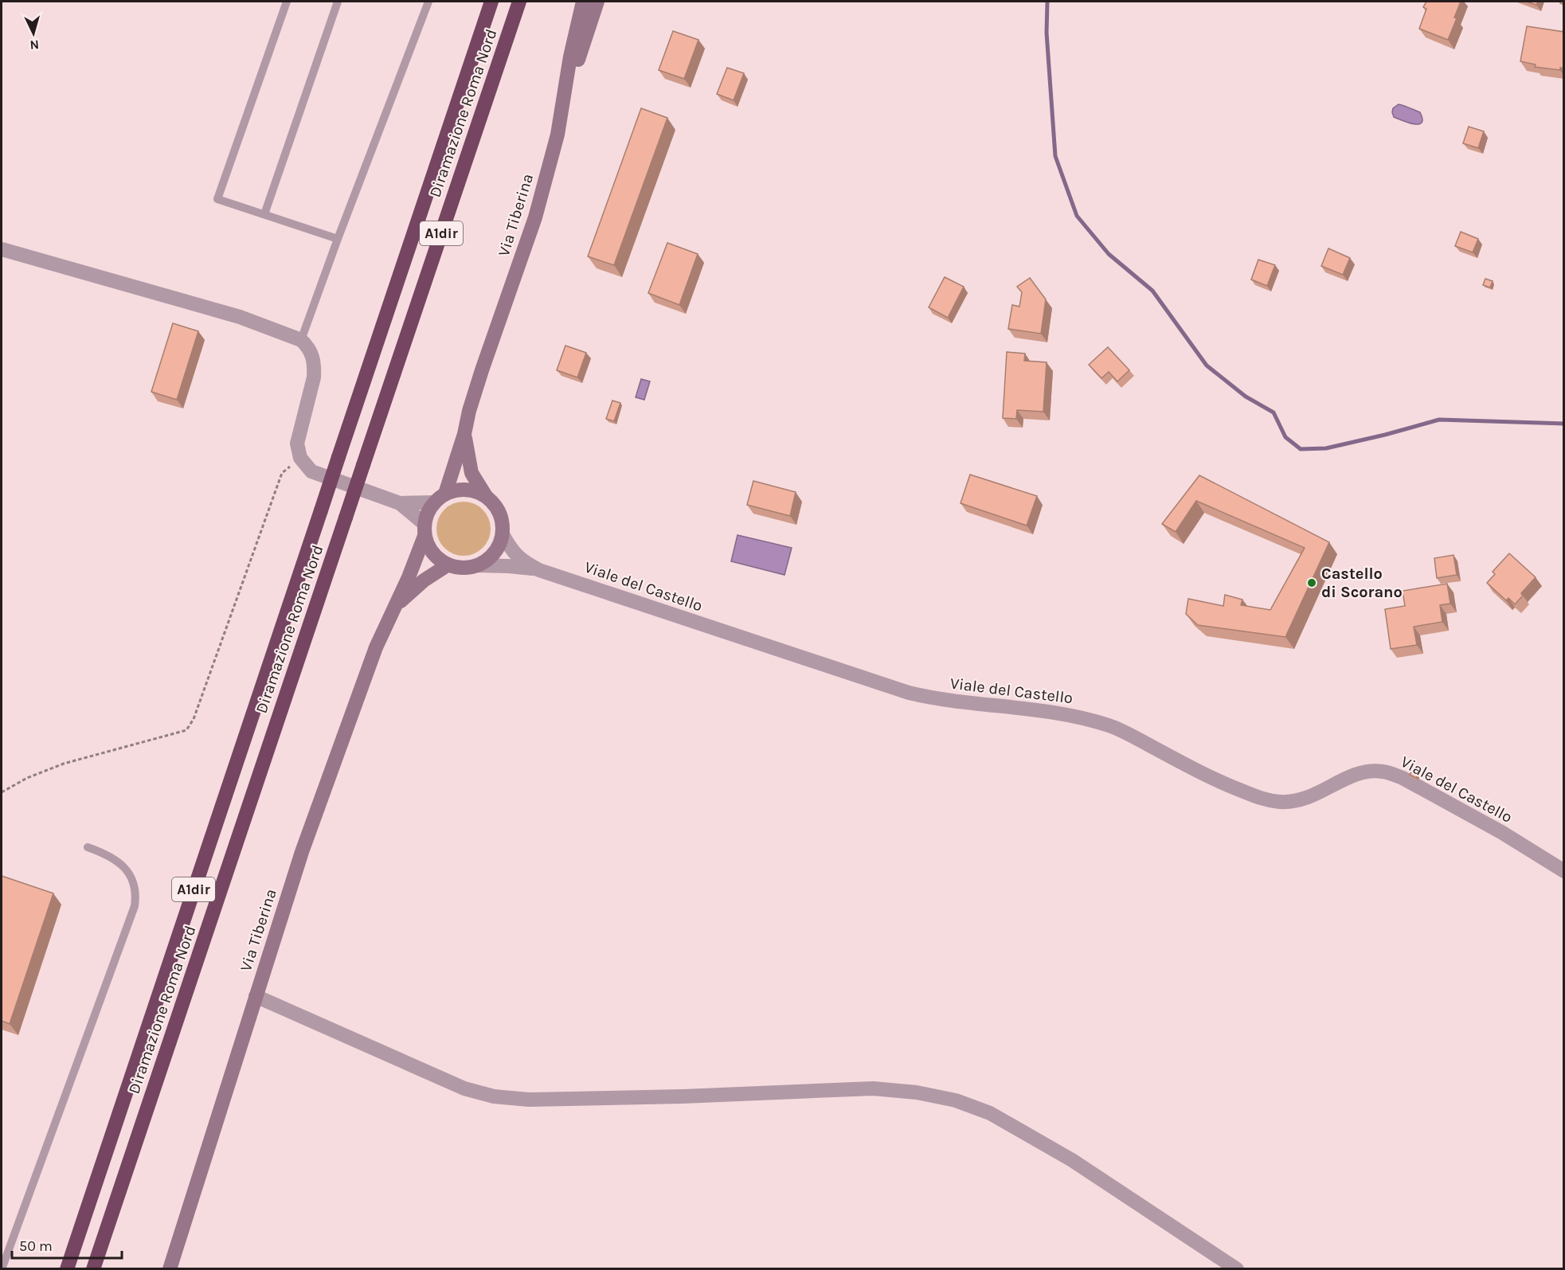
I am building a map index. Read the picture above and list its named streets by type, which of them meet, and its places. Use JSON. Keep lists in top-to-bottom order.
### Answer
{
  "streets": {
    "highway": ["Diramazione Roma Nord", "A1dir"],
    "main road": ["Via Tiberina"],
    "street": ["Viale del Castello"]
  },
  "places": ["Castello di Scorano"],
  "scale_bar": "50 m",
  "north": "bottom"
}
